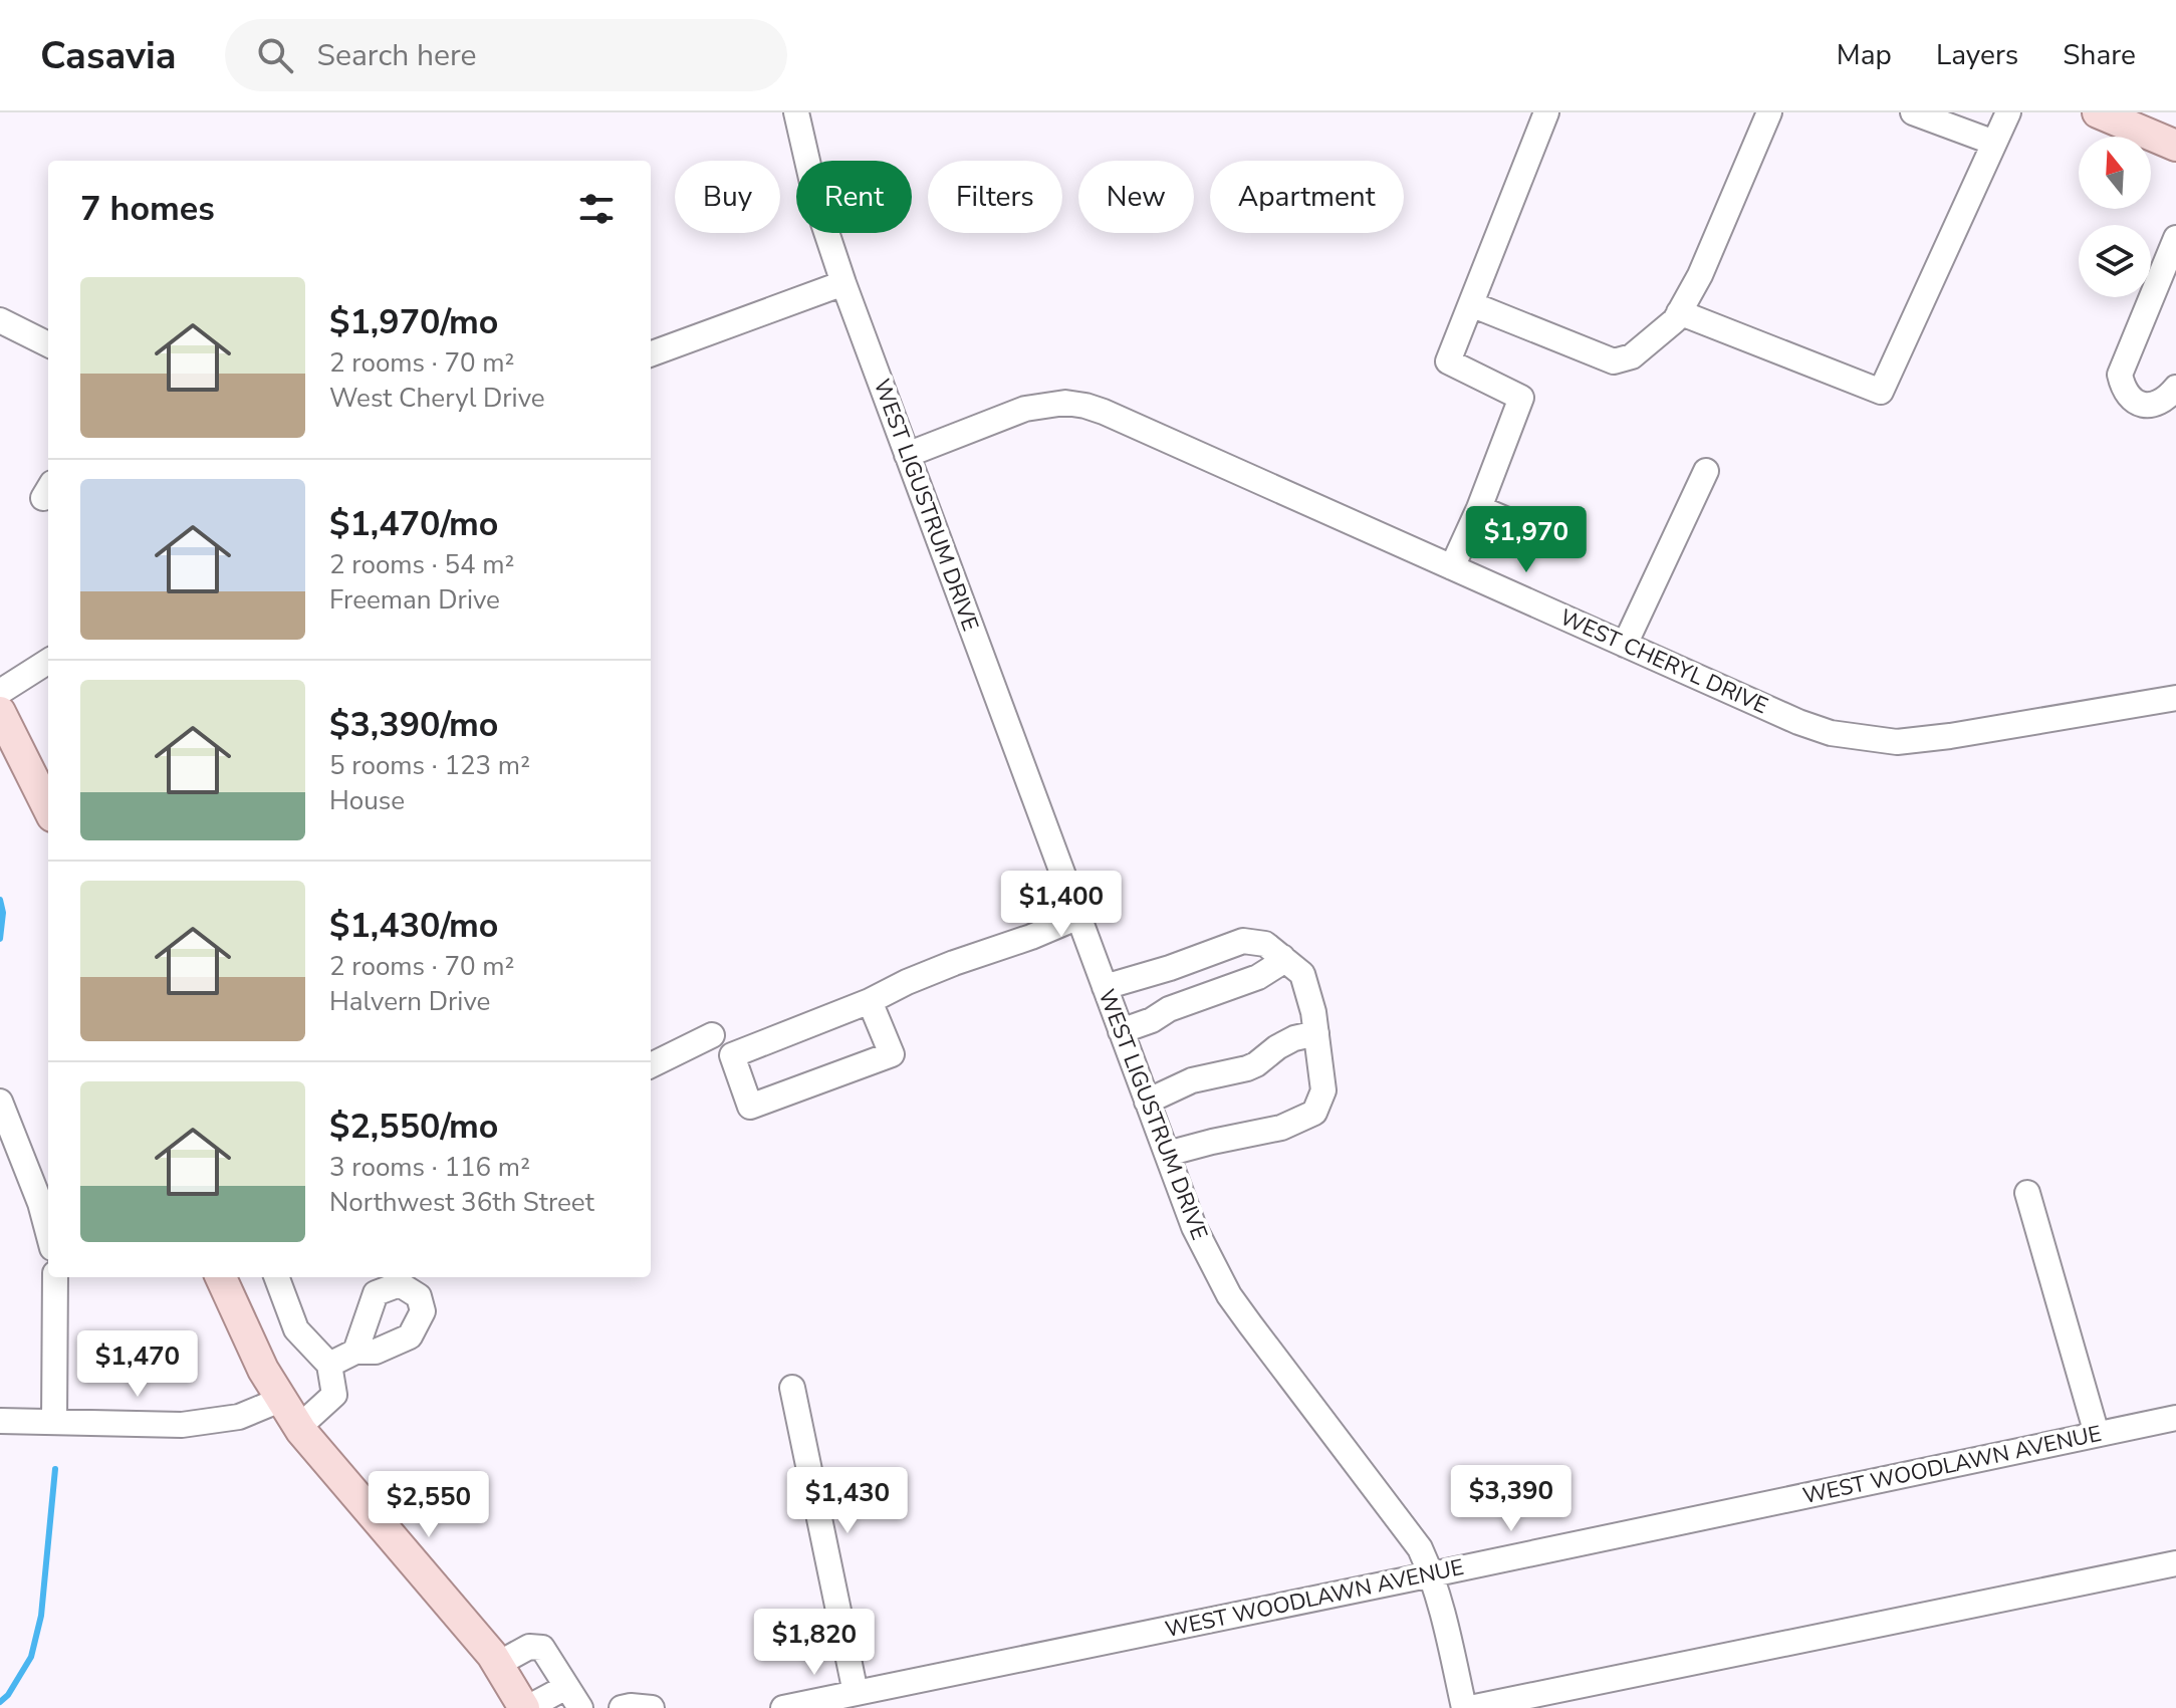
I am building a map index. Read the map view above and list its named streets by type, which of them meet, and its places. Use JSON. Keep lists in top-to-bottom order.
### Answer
{
  "streets": {
    "street": ["WEST LIGUSTRUM DRIVE", "WEST CHERYL DRIVE", "WEST WOODLAWN AVENUE"]
  },
  "crossings": [
    ["WEST LIGUSTRUM DRIVE", "WEST CHERYL DRIVE"],
    ["WEST LIGUSTRUM DRIVE", "WEST WOODLAWN AVENUE"]
  ],
  "north": "top",
  "page": {
    "header": "Casavia",
    "search": "Search here",
    "nav": ["Map", "Layers", "Share"],
    "chip": [
      "Buy",
      "Rent",
      "Filters",
      "New",
      "Apartment"
    ],
    "heading": "7 homes",
    "list": [
      {
        "name": "$1,970/mo",
        "note": "2 rooms · 70 m² · West Cheryl Drive"
      },
      {
        "name": "$1,470/mo",
        "note": "2 rooms · 54 m² · Freeman Drive"
      },
      {
        "name": "$3,390/mo",
        "note": "5 rooms · 123 m² · House"
      },
      {
        "name": "$1,430/mo",
        "note": "2 rooms · 70 m² · Halvern Drive"
      },
      {
        "name": "$2,550/mo",
        "note": "3 rooms · 116 m² · Northwest 36th Street"
      }
    ],
    "price": [
      "$1,970",
      "$1,400",
      "$1,470",
      "$3,390",
      "$1,430",
      "$2,550",
      "$1,820"
    ]
  }
}
